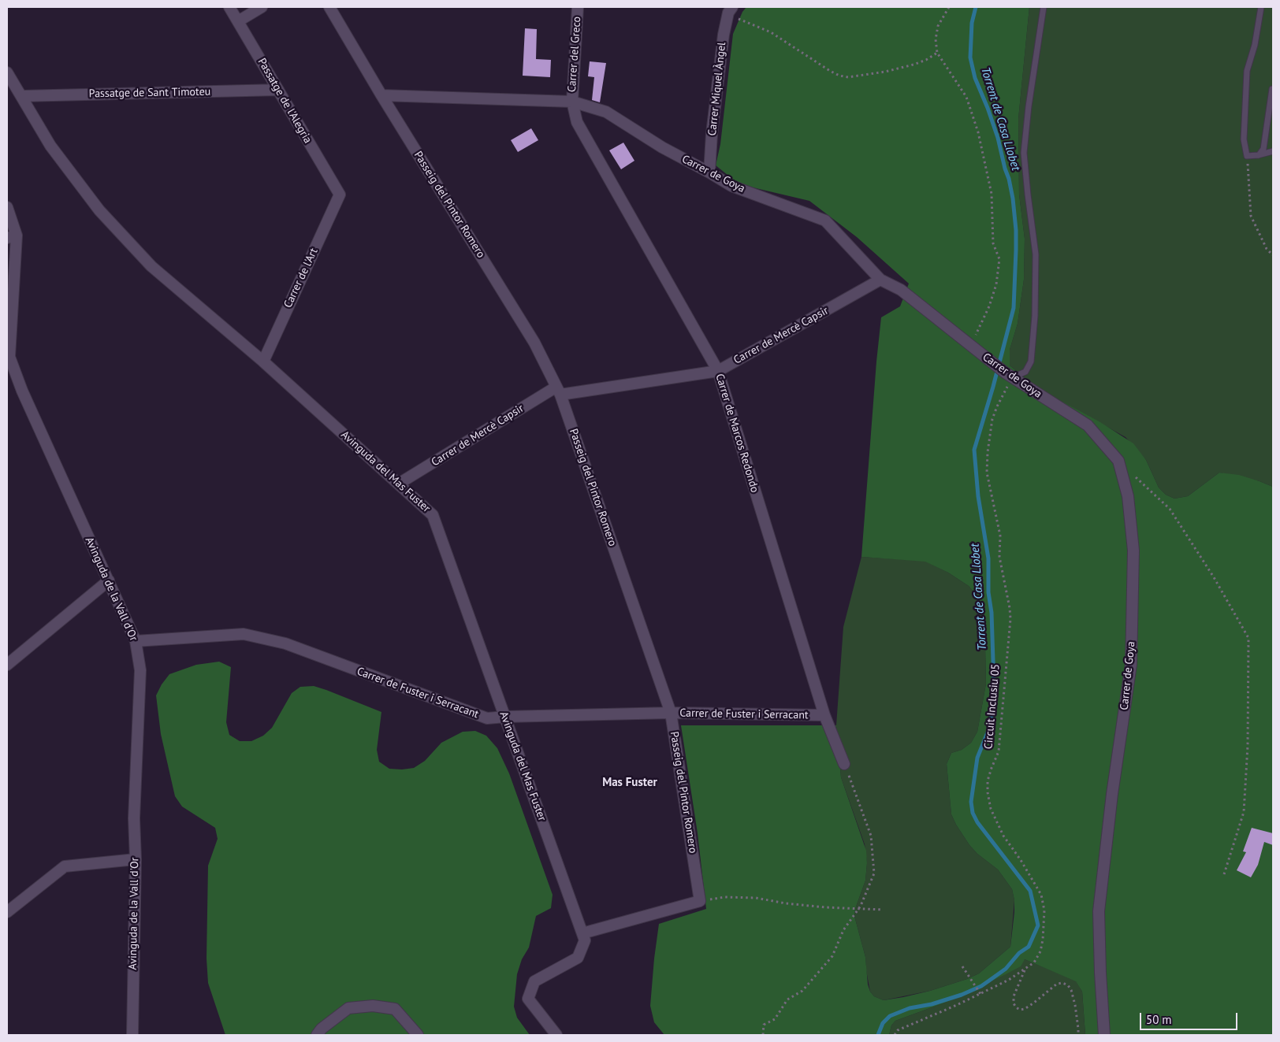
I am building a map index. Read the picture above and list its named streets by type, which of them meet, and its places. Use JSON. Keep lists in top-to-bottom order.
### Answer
{
  "streets": {
    "street": [
      "Carrer del Greco",
      "Carrer Miquel Àngel",
      "Passatge de Sant Timoteu",
      "Passatge de l'Alegria",
      "Carrer de Goya",
      "Passeig del Pintor Romero",
      "Carrer de l'Art",
      "Carrer de Mercè Capsir",
      "Carrer de Marcos Redondo",
      "Avinguda del Mas Fuster",
      "Avinguda de la Vall d'Or",
      "Carrer de Fuster i Serracant"
    ],
    "path": ["Circuit Inclusiu 05"]
  },
  "crossings": [
    ["Carrer del Greco", "Carrer de Goya"],
    ["Carrer del Greco", "Carrer de Marcos Redondo"],
    ["Carrer Miquel Àngel", "Carrer de Goya"],
    ["Passatge de Sant Timoteu", "Passatge de l'Alegria"],
    ["Passatge de Sant Timoteu", "Avinguda del Mas Fuster"],
    ["Passatge de l'Alegria", "Carrer de l'Art"],
    ["Carrer de Goya", "Passeig del Pintor Romero"],
    ["Carrer de Goya", "Carrer de Mercè Capsir"],
    ["Carrer de Goya", "Carrer de Marcos Redondo"],
    ["Carrer de Goya", "Circuit Inclusiu 05"],
    ["Passeig del Pintor Romero", "Carrer de Mercè Capsir"],
    ["Passeig del Pintor Romero", "Carrer de Fuster i Serracant"],
    ["Carrer de l'Art", "Avinguda del Mas Fuster"],
    ["Carrer de Mercè Capsir", "Carrer de Marcos Redondo"],
    ["Carrer de Mercè Capsir", "Avinguda del Mas Fuster"],
    ["Carrer de Marcos Redondo", "Carrer de Fuster i Serracant"],
    ["Avinguda del Mas Fuster", "Carrer de Fuster i Serracant"],
    ["Avinguda de la Vall d'Or", "Carrer de Fuster i Serracant"]
  ],
  "districts": ["Mas Fuster"],
  "water": ["Torrent de Casa Llobet"],
  "scale_bar": "50 m"
}
